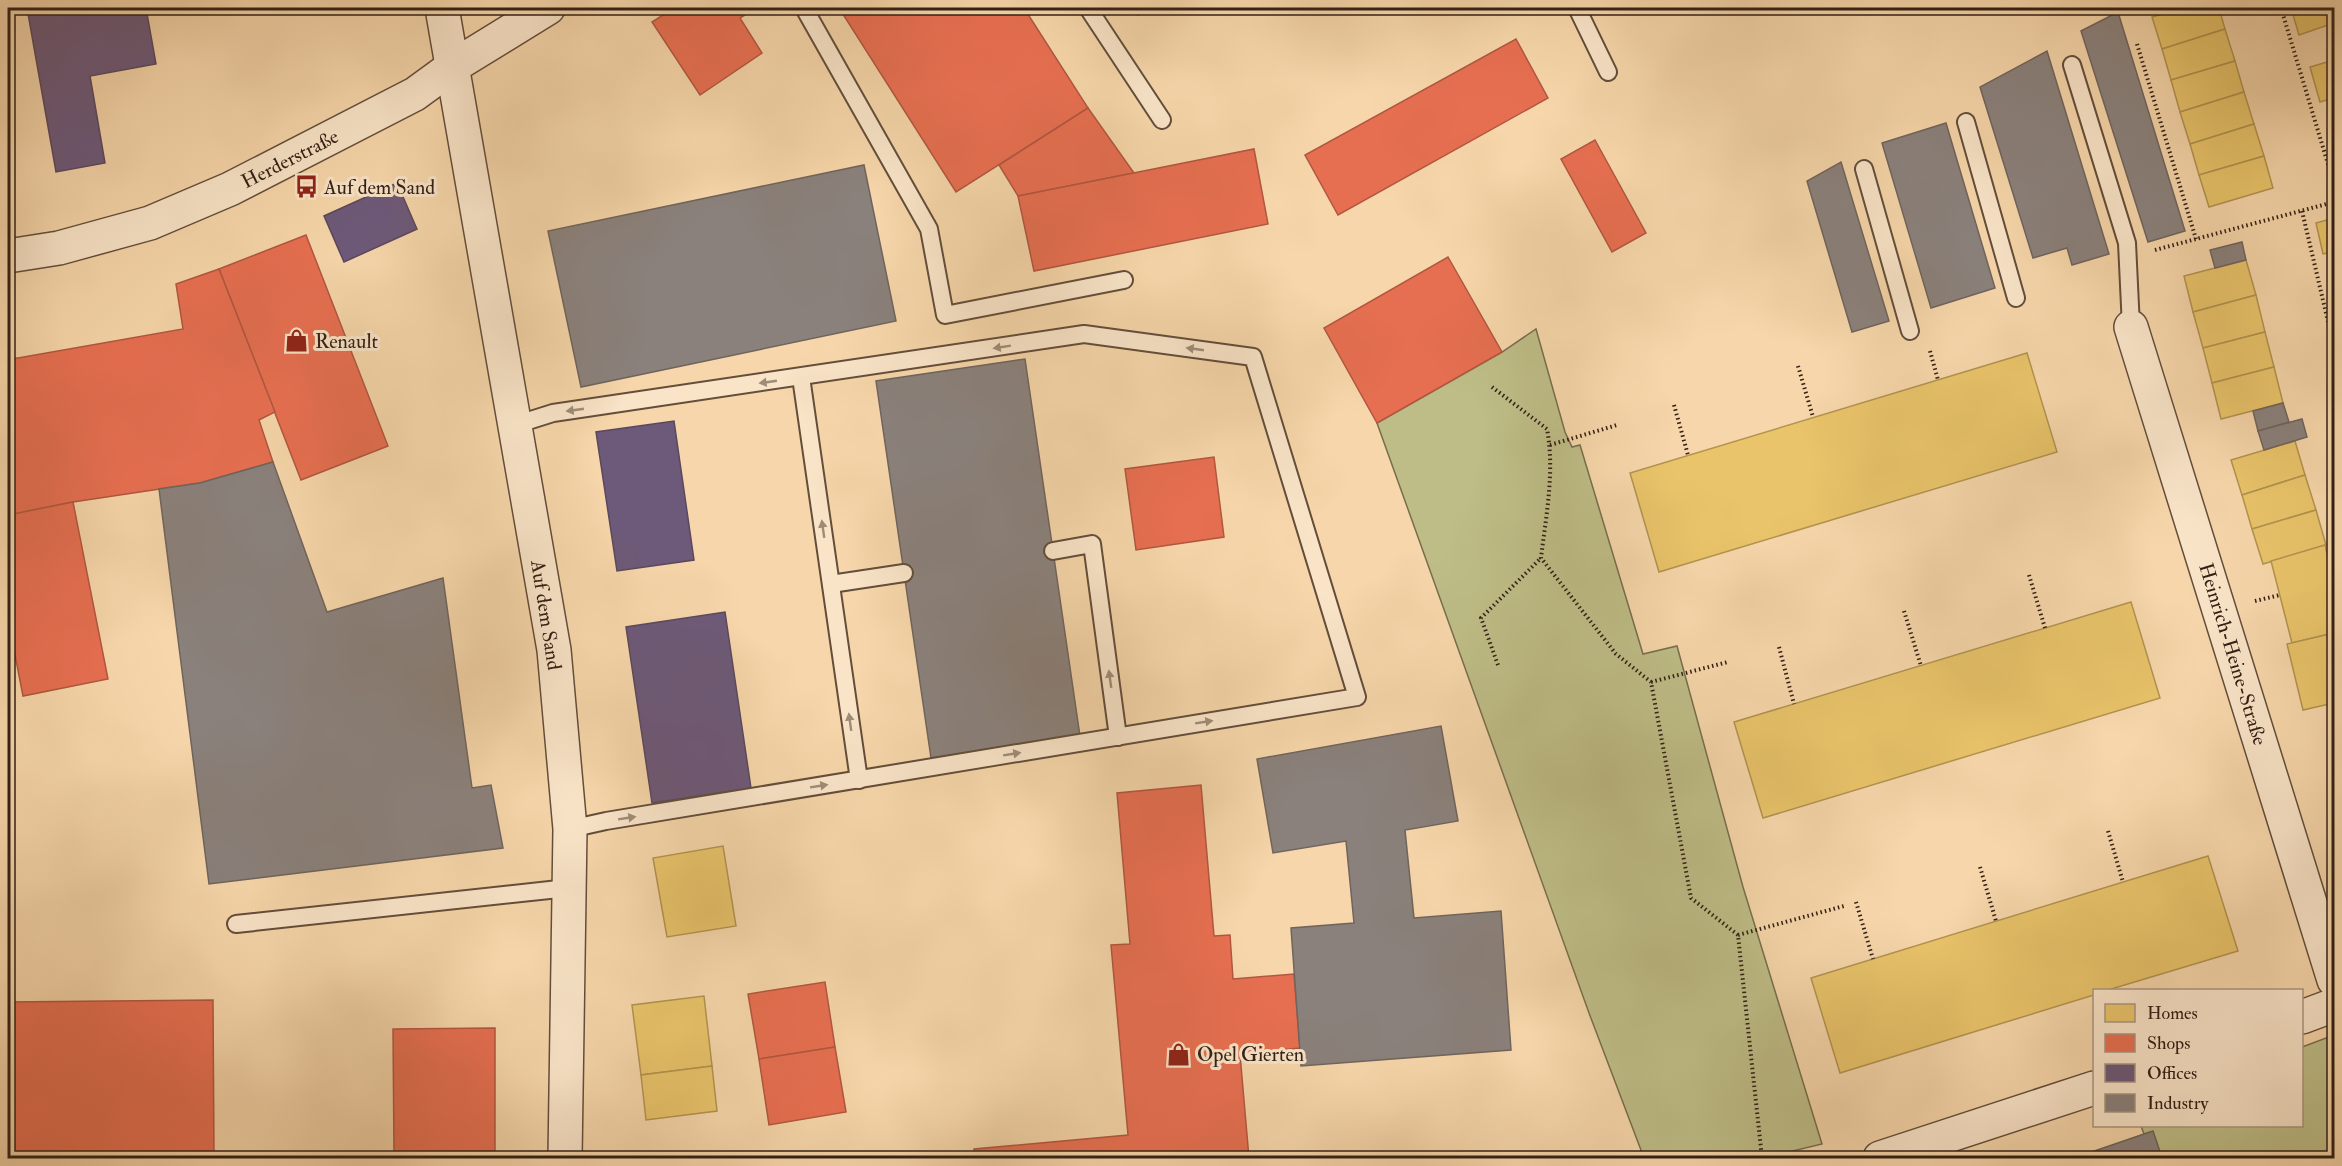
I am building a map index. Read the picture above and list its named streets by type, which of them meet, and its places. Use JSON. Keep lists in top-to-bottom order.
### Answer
{
  "streets": {
    "street": ["Herderstraße", "Auf dem Sand", "Heinrich-Heine-Straße"]
  },
  "crossings": [
    ["Herderstraße", "Auf dem Sand"]
  ],
  "places": {
    "bus stop": ["Auf dem Sand"],
    "shop": ["Renault", "Opel Gierten"]
  },
  "legend": [
    "Homes",
    "Shops",
    "Offices",
    "Industry"
  ]
}
